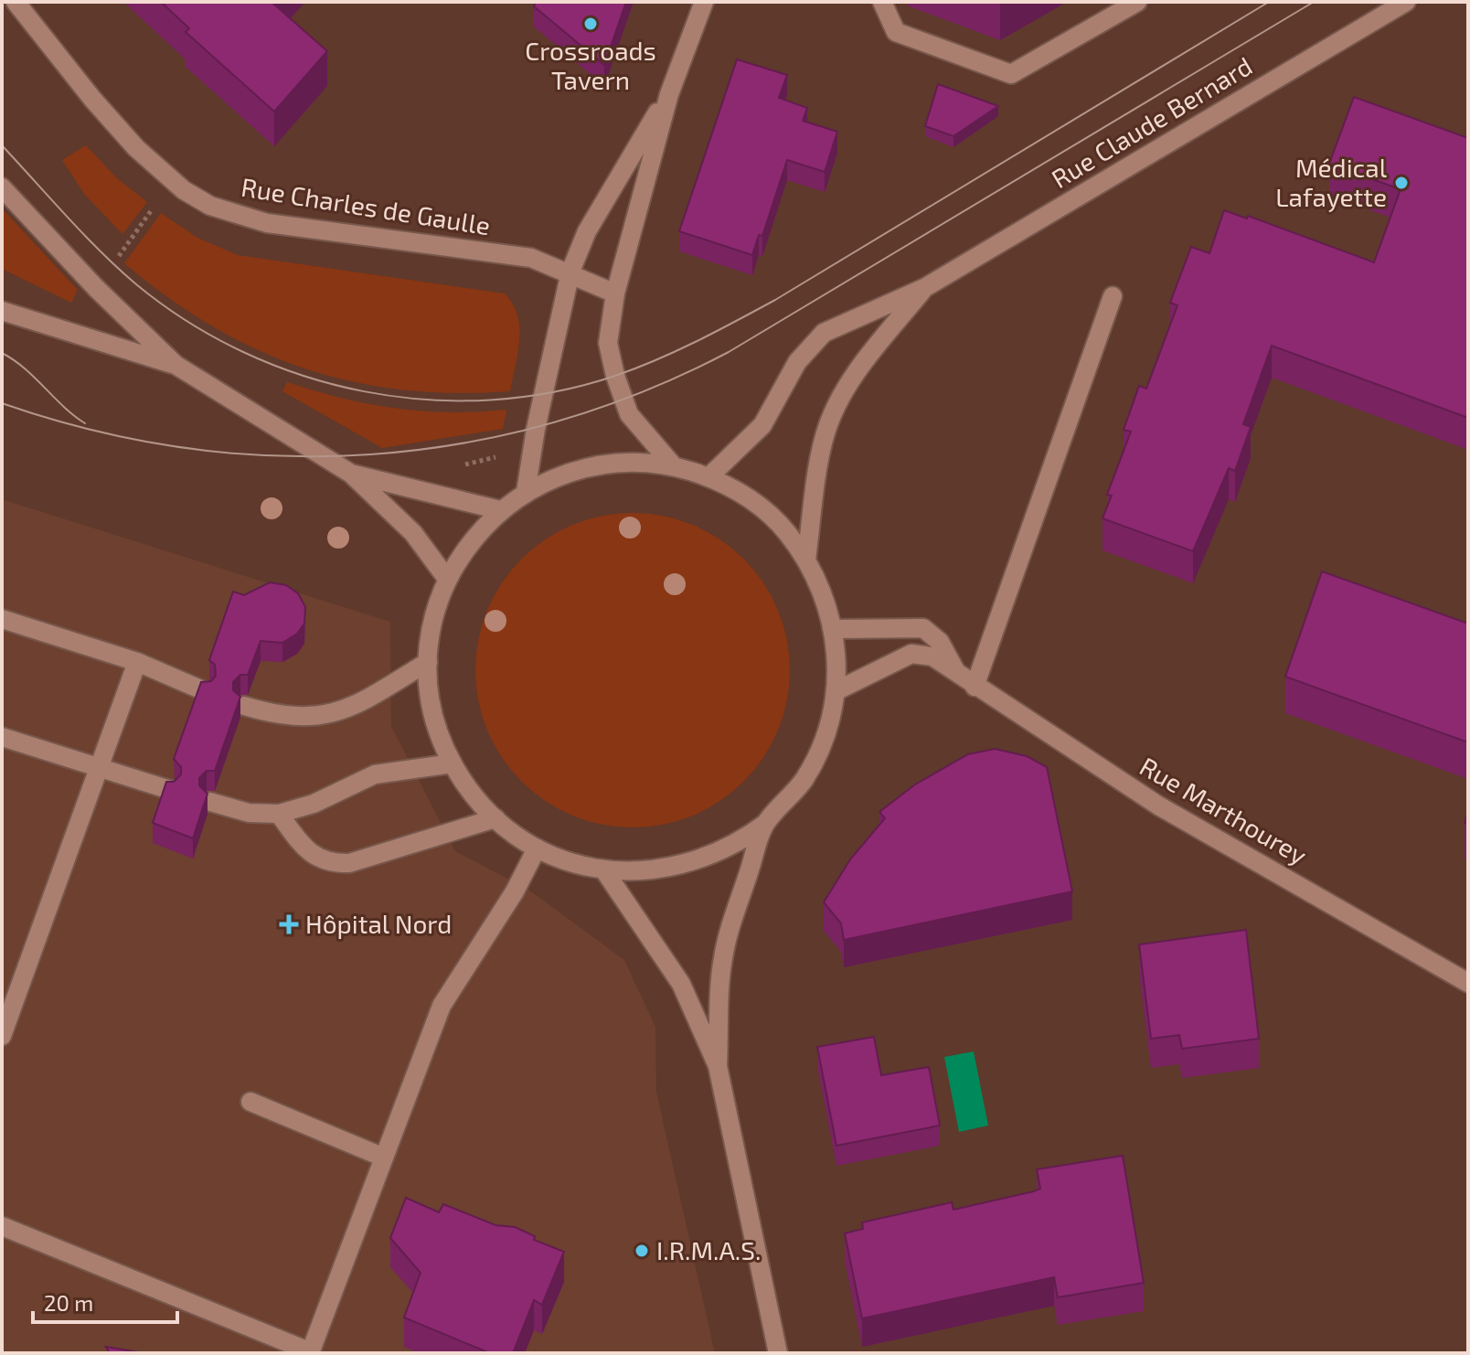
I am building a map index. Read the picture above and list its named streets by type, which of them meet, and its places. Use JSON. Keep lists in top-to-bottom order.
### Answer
{
  "streets": {
    "street": ["Rue Claude Bernard", "Rue Charles de Gaulle", "Rue Marthourey"]
  },
  "places": {
    "other": ["Crossroads Tavern", "Médical Lafayette", "I.R.M.A.S."],
    "health": ["Hôpital Nord"]
  },
  "scale_bar": "20 m"
}
